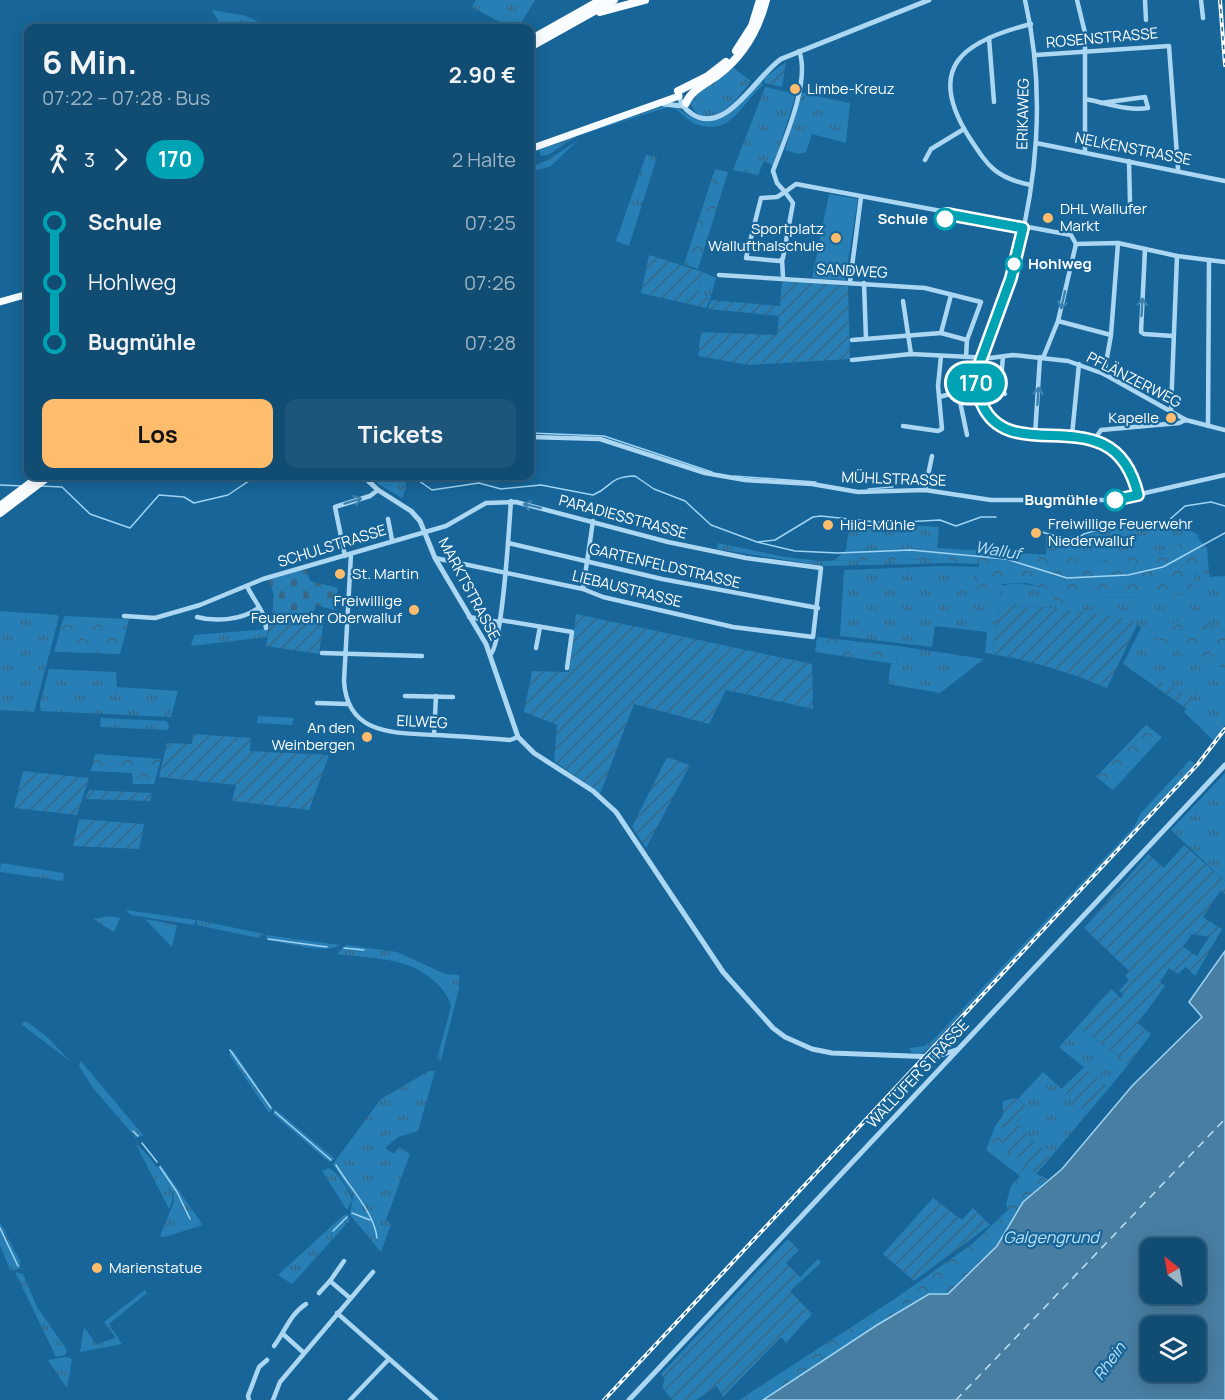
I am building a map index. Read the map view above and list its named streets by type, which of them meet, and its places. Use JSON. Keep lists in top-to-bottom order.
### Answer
{
  "streets": {
    "street": [
      "ROSENSTRASSE",
      "ERIKAWEG",
      "NELKENSTRASSE",
      "SANDWEG",
      "PFLÄNZERWEG",
      "MÜHLSTRASSE",
      "PARADIESSTRASSE",
      "SCHULSTRASSE",
      "GARTENFELDSTRASSE",
      "MARKTSTRASSE",
      "LIEBAUSTRASSE",
      "EILWEG",
      "WALLUFER STRASSE"
    ]
  },
  "crossings": [
    ["ROSENSTRASSE", "ERIKAWEG"],
    ["ROSENSTRASSE", "NELKENSTRASSE"],
    ["ERIKAWEG", "NELKENSTRASSE"],
    ["ERIKAWEG", "PFLÄNZERWEG"],
    ["PARADIESSTRASSE", "SCHULSTRASSE"],
    ["PARADIESSTRASSE", "GARTENFELDSTRASSE"],
    ["PARADIESSTRASSE", "MARKTSTRASSE"],
    ["PARADIESSTRASSE", "LIEBAUSTRASSE"],
    ["SCHULSTRASSE", "MARKTSTRASSE"],
    ["GARTENFELDSTRASSE", "LIEBAUSTRASSE"],
    ["MARKTSTRASSE", "LIEBAUSTRASSE"],
    ["MARKTSTRASSE", "EILWEG"]
  ],
  "water": ["Walluf", "Galgengrund", "Rhein"],
  "places": [
    "Limbe-Kreuz",
    "DHL Wallufer Markt",
    "Schule",
    "Sportplatz Wallufthalschule",
    "Hohlweg",
    "Kapelle",
    "Bugmühle",
    "Hild-Mühle",
    "Freiwillige Feuerwehr Niederwalluf",
    "St. Martin",
    "Freiwillige Feuerwehr Oberwalluf",
    "An den Weinbergen",
    "Marienstatue"
  ],
  "lines": ["bus line 170"],
  "north": "top left",
  "page": {
    "on_map": "170",
    "heading": ["6 Min.", "07:22 – 07:28 · Bus", "2.90 €"],
    "legs": ["3", "170", "2 Halte"],
    "list": [
      {
        "name": "Schule",
        "value": "07:25"
      },
      {
        "name": "Hohlweg",
        "value": "07:26"
      },
      {
        "name": "Bugmühle",
        "value": "07:28"
      }
    ],
    "buttons": ["Los", "Tickets"]
  }
}
